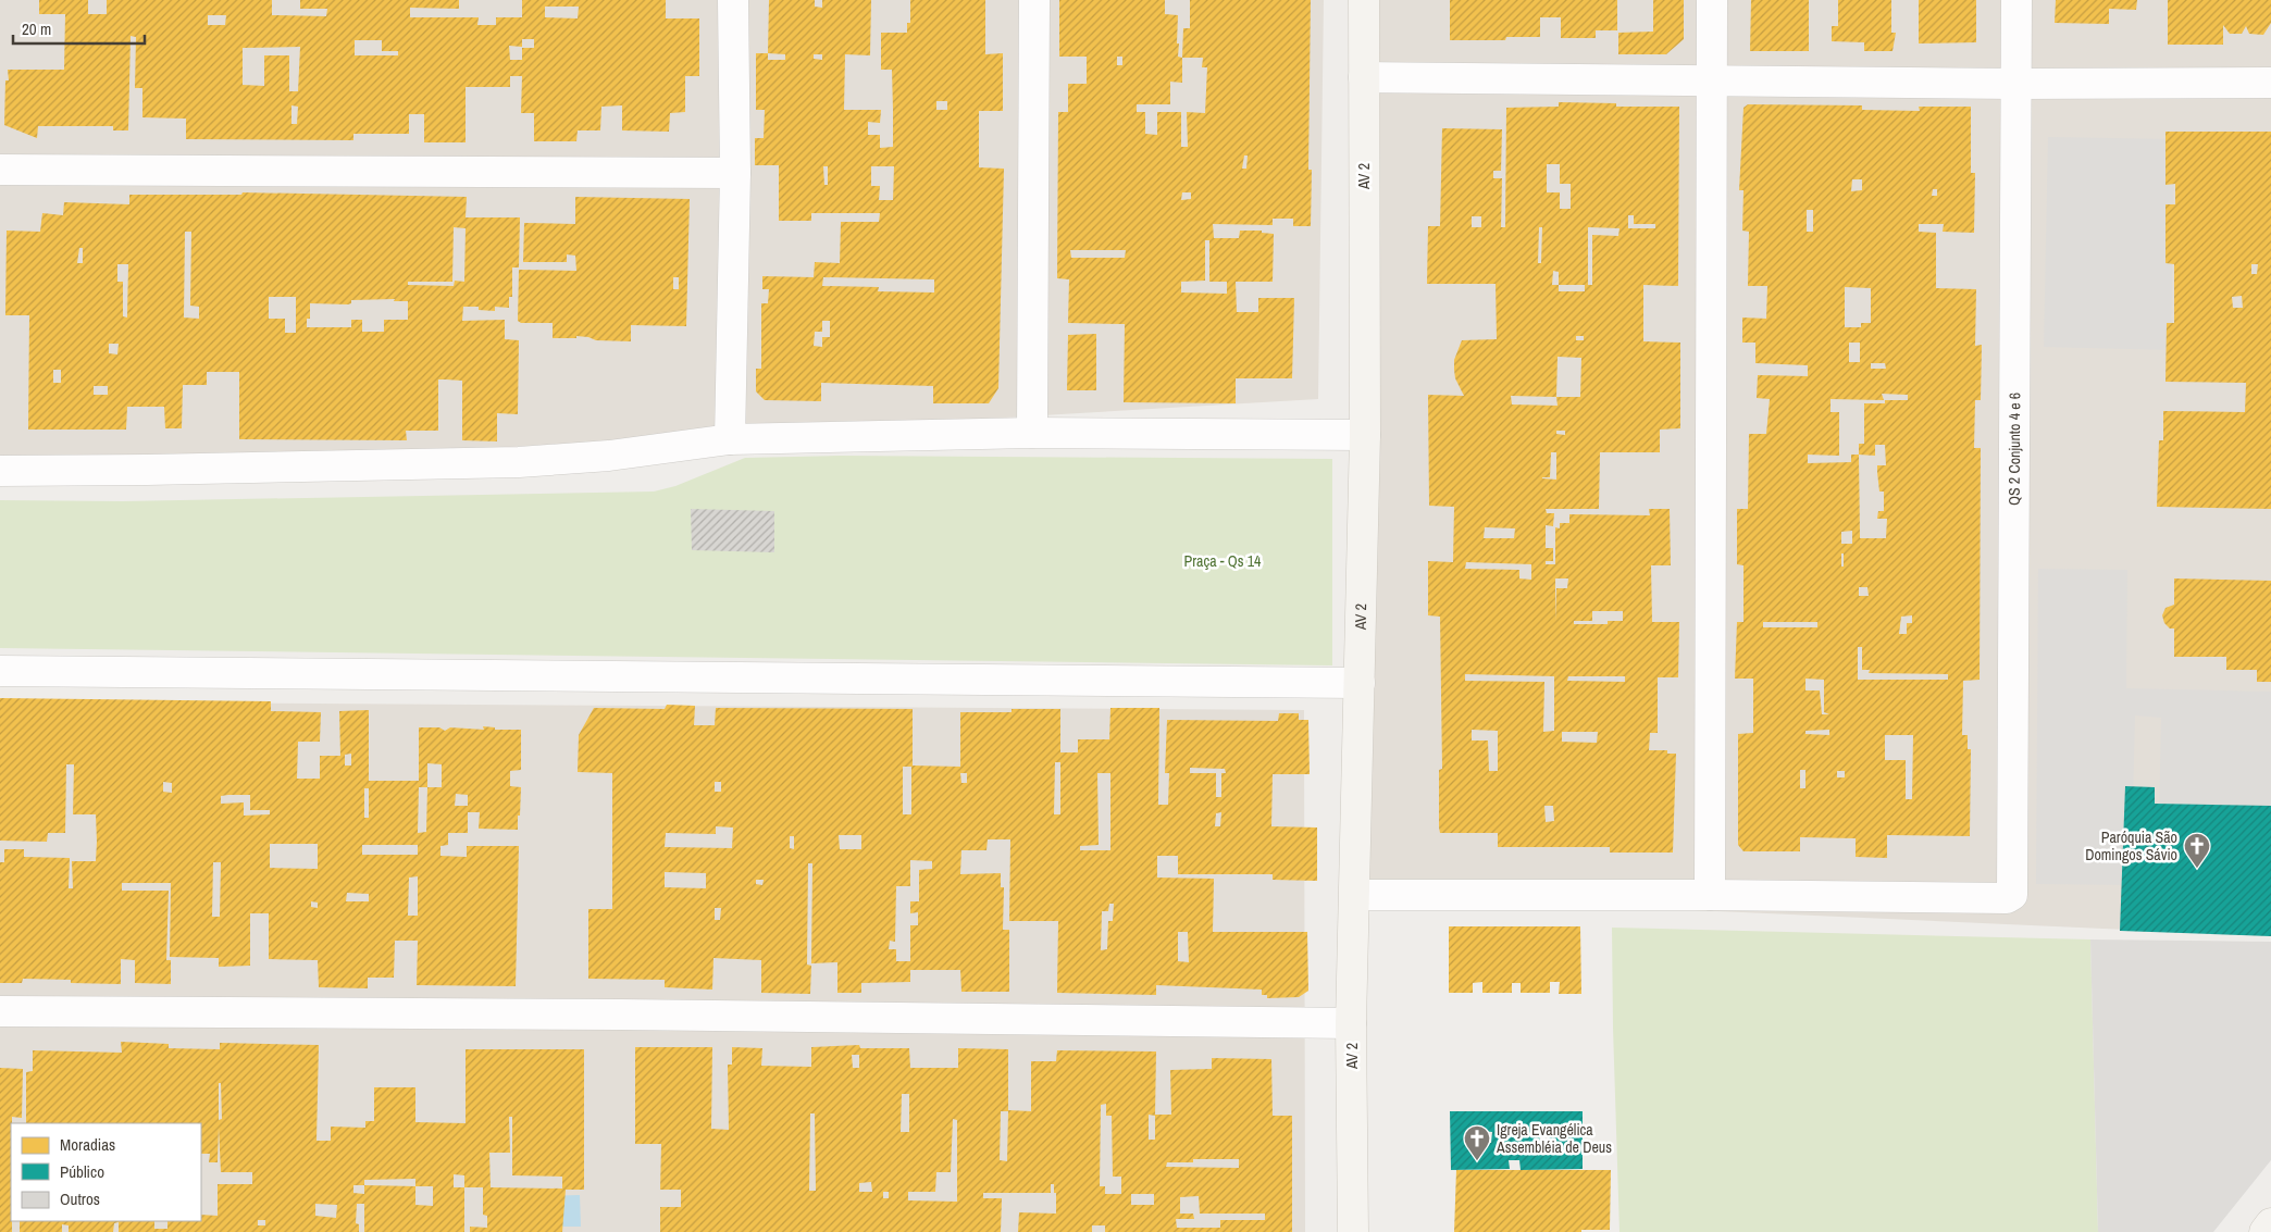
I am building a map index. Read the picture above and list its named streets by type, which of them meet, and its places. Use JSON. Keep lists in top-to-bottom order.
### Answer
{
  "streets": {
    "street": ["AV 2", "QS 2 Conjunto 4 e 6"]
  },
  "parks": ["Praça - Qs 14"],
  "places": {
    "church": ["Paróquia São Domingos Sávio", "Igreja Evangélica Assembléia de Deus"]
  },
  "legend": ["Moradias", "Público", "Outros"],
  "scale_bar": "20 m"
}
